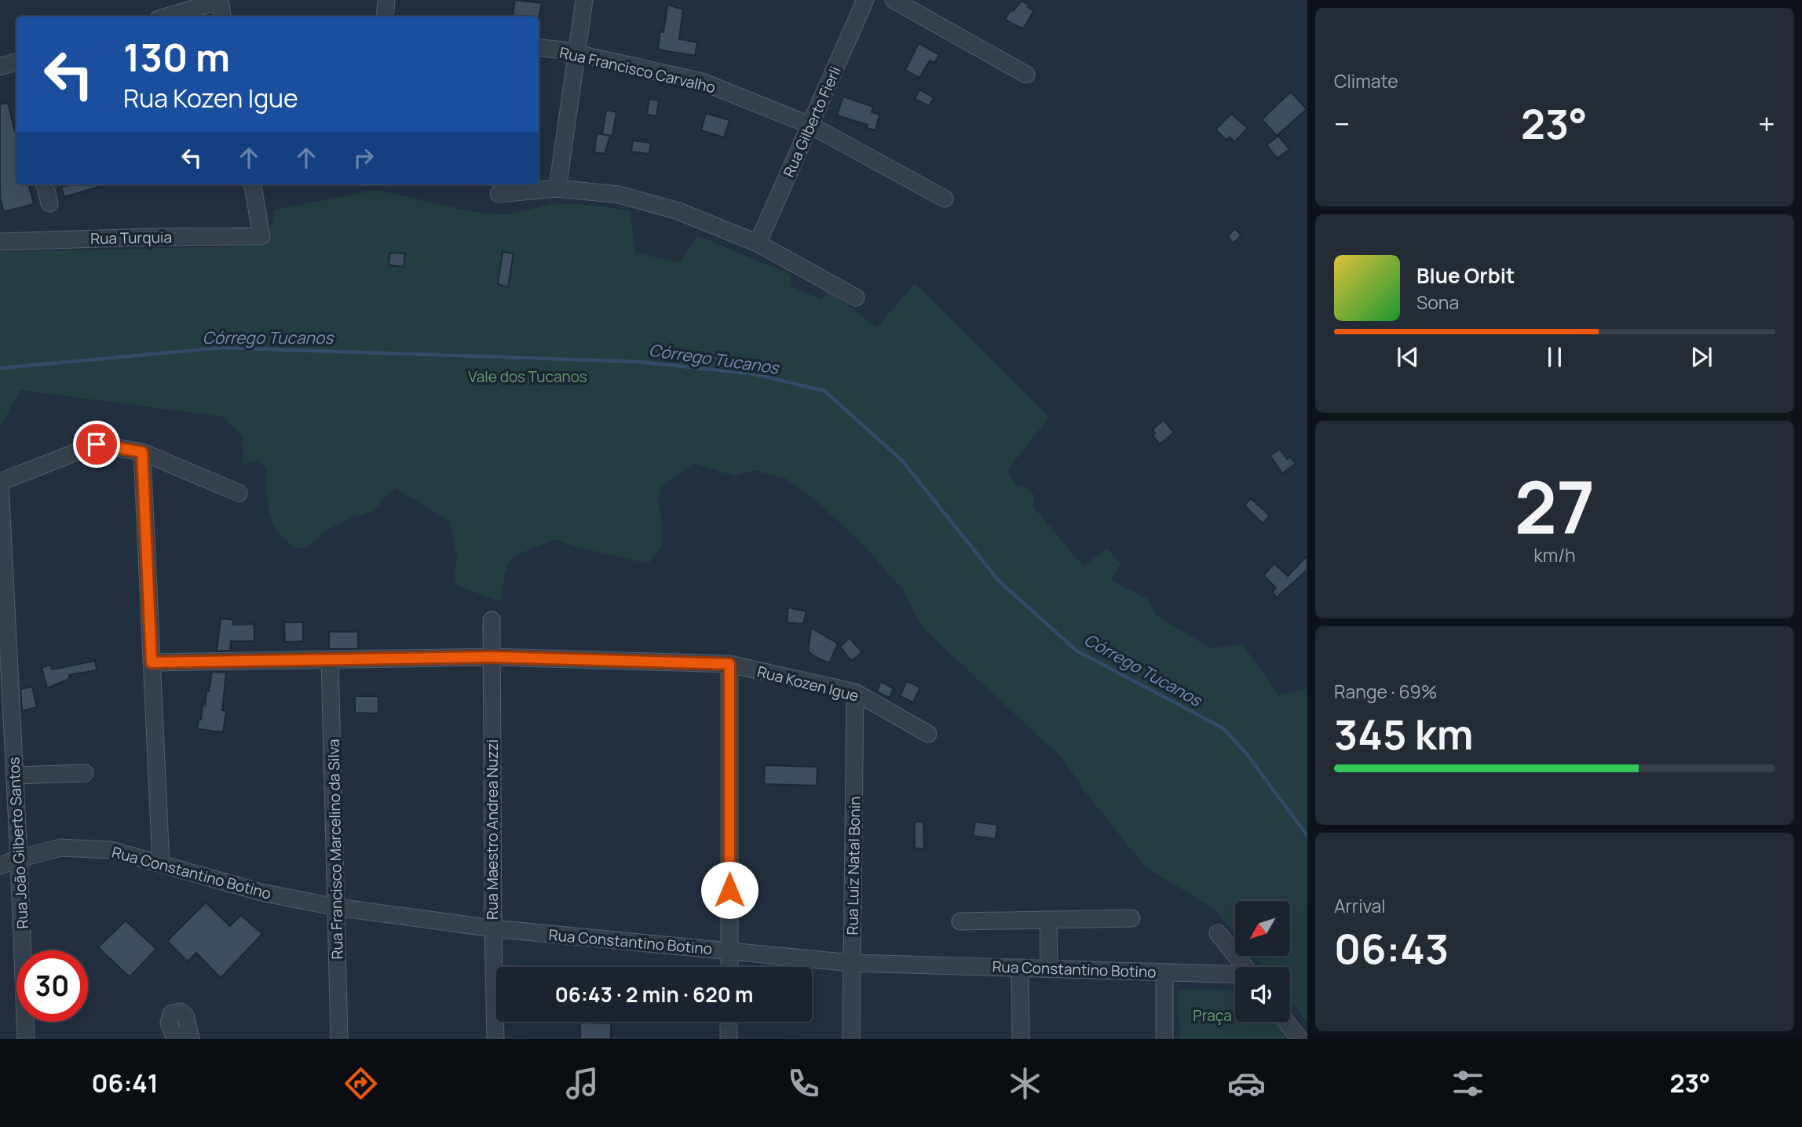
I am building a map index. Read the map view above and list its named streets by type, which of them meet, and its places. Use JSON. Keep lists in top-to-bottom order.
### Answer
{
  "streets": {
    "street": [
      "Rua Francisco Carvalho",
      "Rua Gilberto Fierli",
      "Rua Turquia",
      "Rua Kozen Igue",
      "Rua Maestro Andrea Nuzzi",
      "Rua João Gilberto Santos",
      "Rua Francisco Marcelino da Silva",
      "Rua Luiz Natal Bonin",
      "Rua Constantino Botino"
    ]
  },
  "crossings": [
    ["Rua Francisco Carvalho", "Rua Gilberto Fierli"],
    ["Rua Kozen Igue", "Rua Maestro Andrea Nuzzi"],
    ["Rua Kozen Igue", "Rua Francisco Marcelino da Silva"],
    ["Rua Kozen Igue", "Rua Luiz Natal Bonin"],
    ["Rua Maestro Andrea Nuzzi", "Rua Constantino Botino"],
    ["Rua João Gilberto Santos", "Rua Constantino Botino"],
    ["Rua Francisco Marcelino da Silva", "Rua Constantino Botino"],
    ["Rua Luiz Natal Bonin", "Rua Constantino Botino"]
  ],
  "water": ["Córrego Tucanos"],
  "parks": ["Vale dos Tucanos", "Praça"],
  "north": "bottom left",
  "page": {
    "tile": [
      "Climate",
      ["27", "km/h"],
      ["Range · 69%", "345 km"],
      ["Arrival", "06:43"]
    ],
    "turn": ["130 m", "Rua Kozen Igue"],
    "heat": ["−", "23°", "+"],
    "song": ["Blue Orbit", "Sona"],
    "limit": "30",
    "trip": "06:43 · 2 min · 620 m",
    "tabs": ["06:41", "23°"]
  }
}
